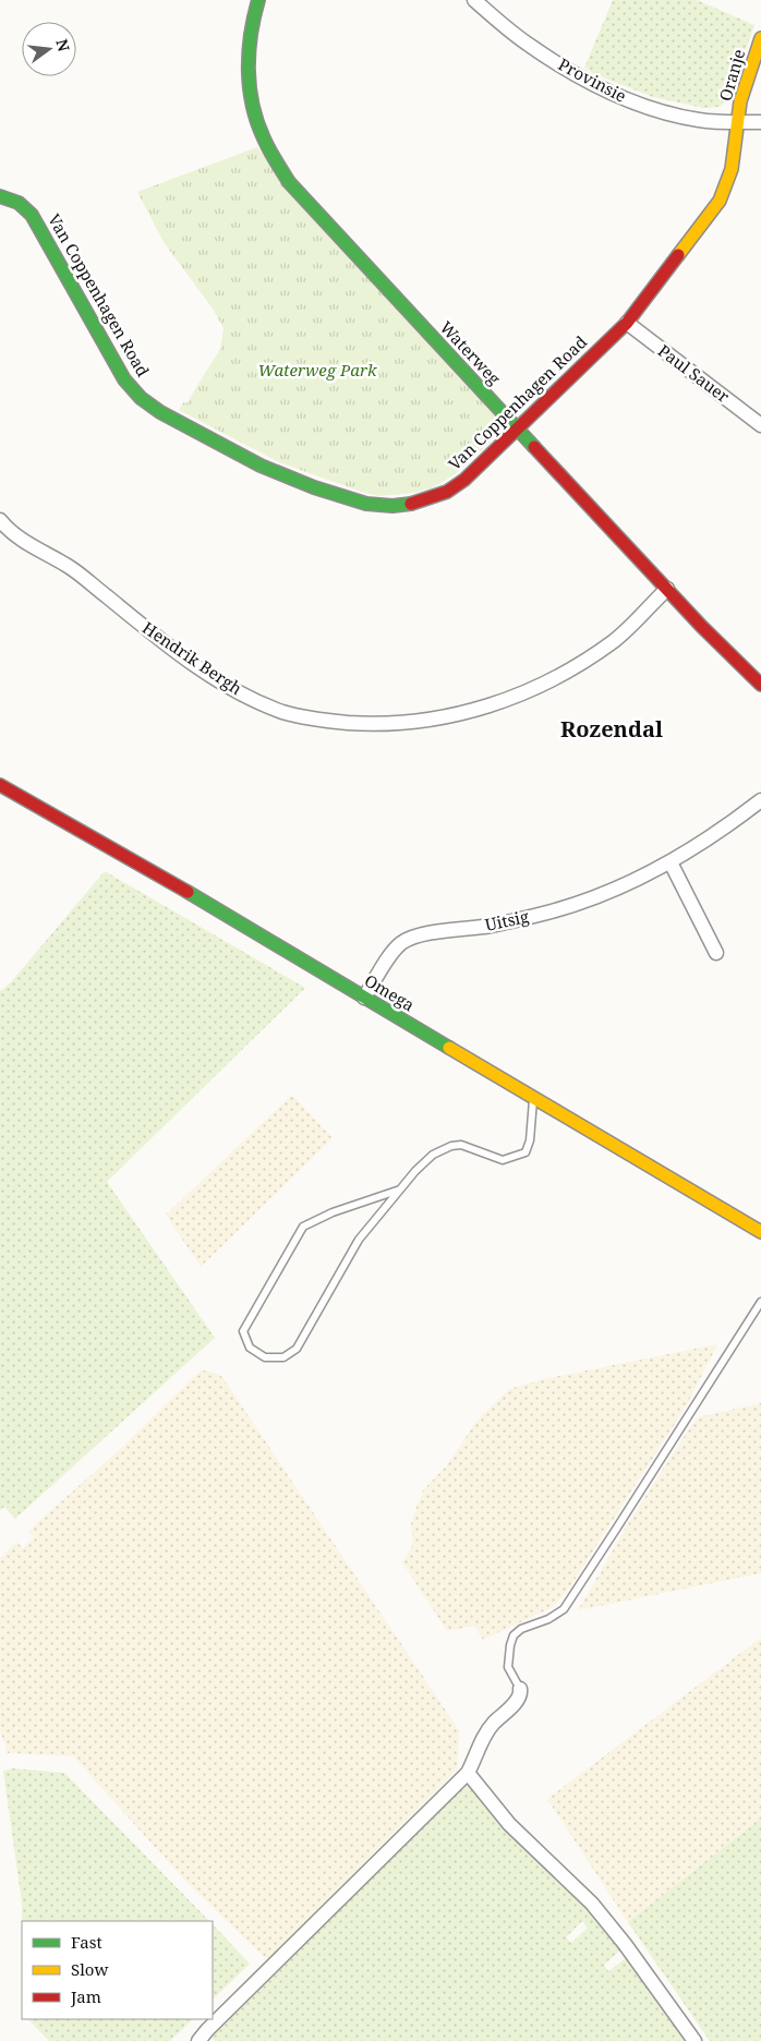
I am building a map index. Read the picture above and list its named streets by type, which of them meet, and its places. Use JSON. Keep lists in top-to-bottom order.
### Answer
{
  "streets": {
    "street": [
      "Oranje",
      "Provinsie",
      "Van Coppenhagen Road",
      "Waterweg",
      "Paul Sauer",
      "Hendrik Bergh",
      "Uitsig",
      "Omega"
    ]
  },
  "crossings": [
    ["Oranje", "Provinsie"],
    ["Oranje", "Van Coppenhagen Road"],
    ["Provinsie", "Van Coppenhagen Road"],
    ["Van Coppenhagen Road", "Waterweg"],
    ["Van Coppenhagen Road", "Paul Sauer"],
    ["Waterweg", "Hendrik Bergh"],
    ["Uitsig", "Omega"]
  ],
  "districts": ["Rozendal"],
  "parks": ["Waterweg Park"],
  "legend": ["Fast", "Slow", "Jam"],
  "north": "right"
}
